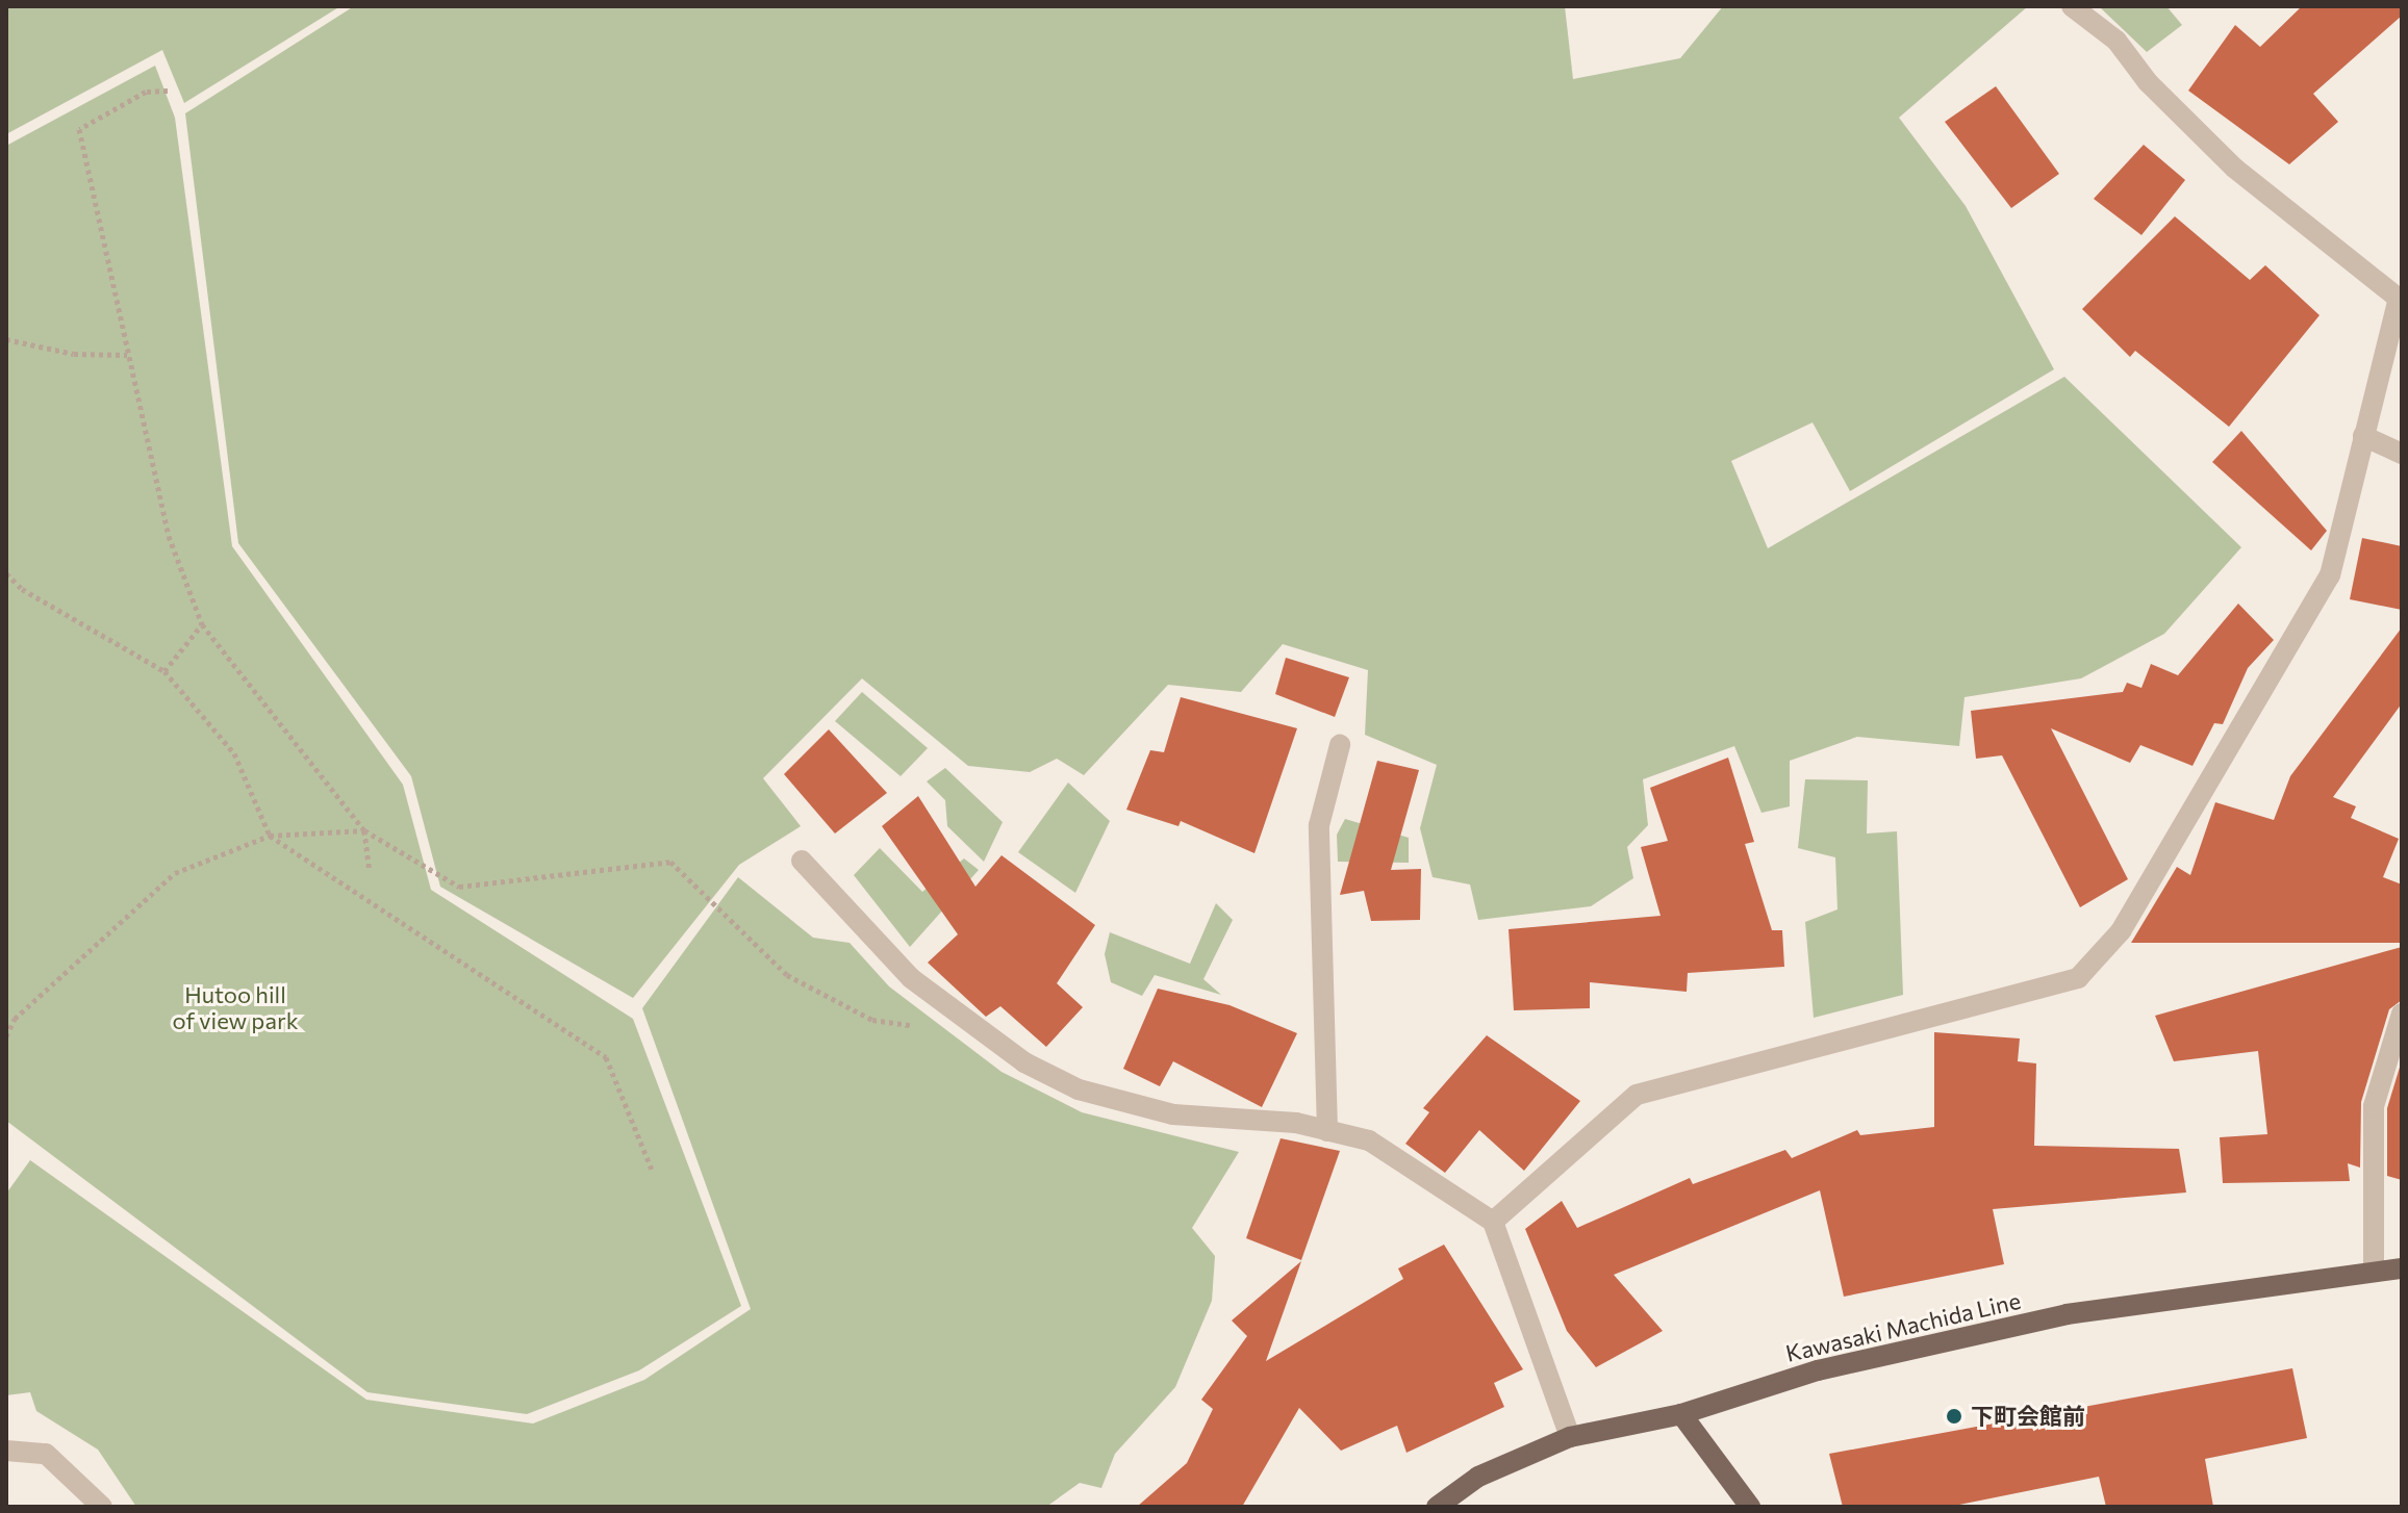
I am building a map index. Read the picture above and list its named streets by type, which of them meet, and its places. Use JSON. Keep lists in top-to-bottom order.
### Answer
{
  "streets": {
    "main road": ["Kawasaki Machida Line"]
  },
  "parks": ["Hutoo hill of view park"],
  "places": ["下町会館前"]
}
